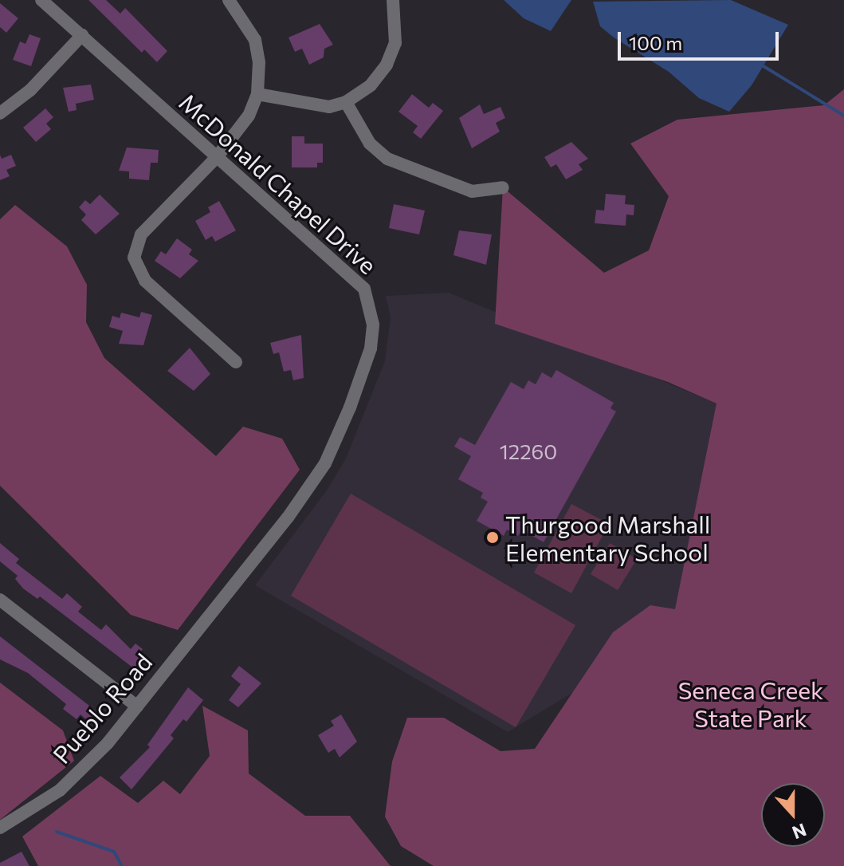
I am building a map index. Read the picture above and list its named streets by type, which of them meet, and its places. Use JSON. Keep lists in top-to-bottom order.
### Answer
{
  "streets": {
    "street": ["McDonald Chapel Drive", "Pueblo Road"]
  },
  "crossings": [
    ["McDonald Chapel Drive", "Pueblo Road"]
  ],
  "parks": ["Seneca Creek State Park"],
  "places": ["Thurgood Marshall Elementary School"],
  "house_numbers": ["12260"],
  "scale_bar": "100 m",
  "north": "bottom"
}
